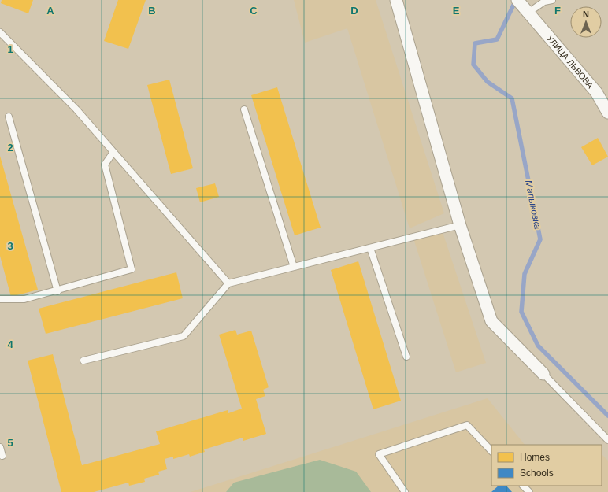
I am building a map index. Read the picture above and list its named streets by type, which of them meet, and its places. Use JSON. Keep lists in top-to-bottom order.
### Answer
{
  "streets": {
    "street": ["УЛИЦА ЛЬВОВА"]
  },
  "water": ["Малыковка"],
  "legend": ["Homes", "Schools"],
  "north": "top",
  "grid": {
    "columns": [
      "A",
      "B",
      "C",
      "D",
      "E",
      "F"
    ],
    "rows": [
      "1",
      "2",
      "3",
      "4",
      "5"
    ]
  }
}
